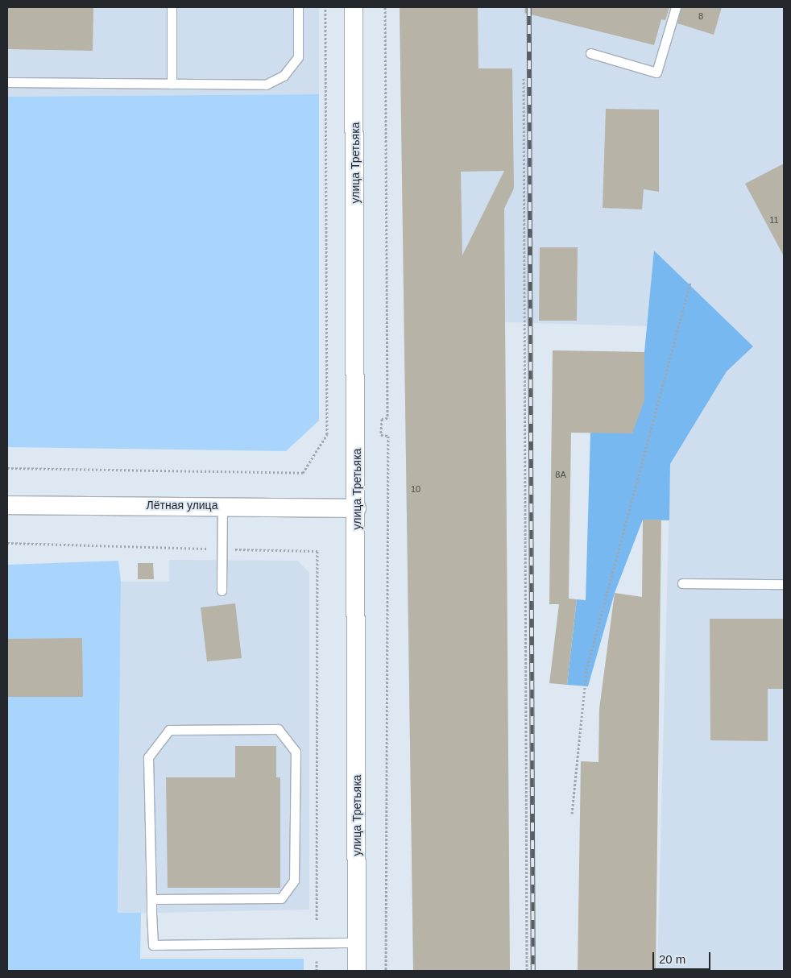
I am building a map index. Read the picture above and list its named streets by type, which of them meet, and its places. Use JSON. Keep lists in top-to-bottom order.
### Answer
{
  "streets": {
    "street": ["улица Третьяка", "Лётная улица"]
  },
  "crossings": [
    ["улица Третьяка", "Лётная улица"]
  ],
  "house_numbers": [
    "8",
    "11",
    "8А",
    "10"
  ],
  "scale_bar": "20 m"
}
